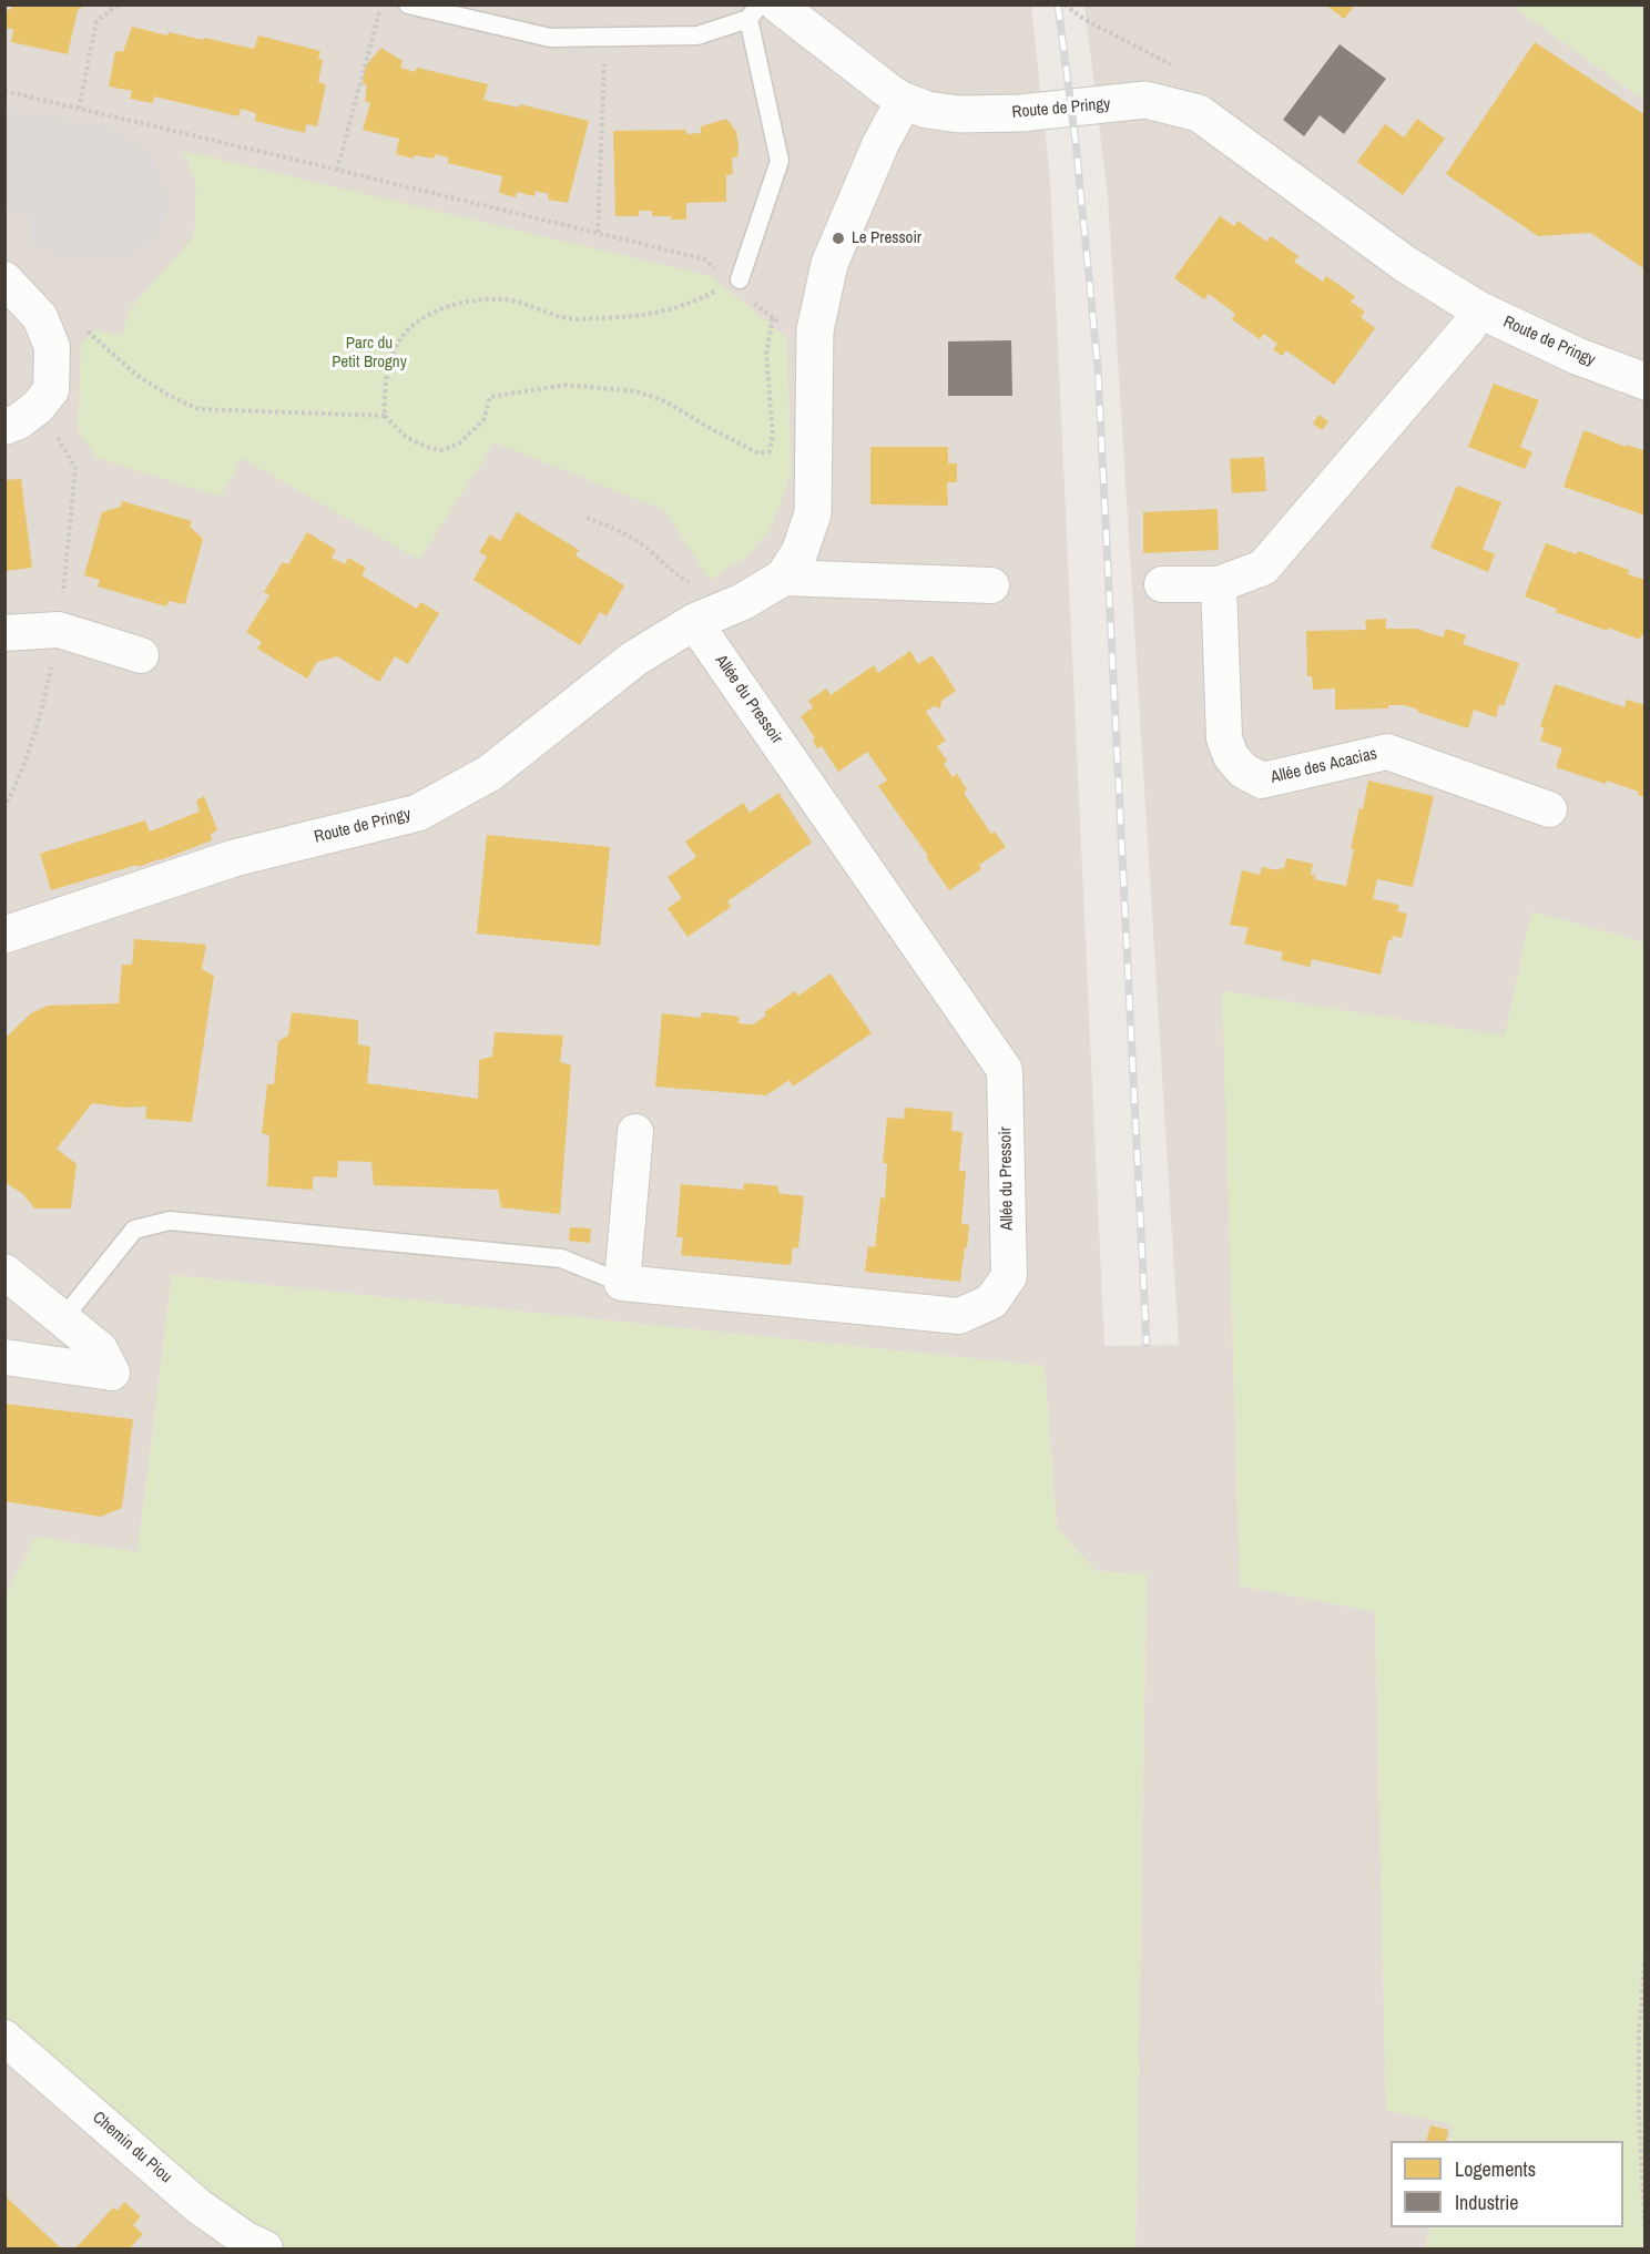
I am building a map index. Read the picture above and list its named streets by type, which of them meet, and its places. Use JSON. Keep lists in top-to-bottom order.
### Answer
{
  "streets": {
    "street": [
      "Route de Pringy",
      "Allée du Pressoir",
      "Allée des Acacias",
      "Chemin du Piou"
    ]
  },
  "crossings": [
    ["Route de Pringy", "Allée du Pressoir"]
  ],
  "parks": ["Parc du Petit Brogny"],
  "places": ["Le Pressoir"],
  "legend": ["Logements", "Industrie"]
}
